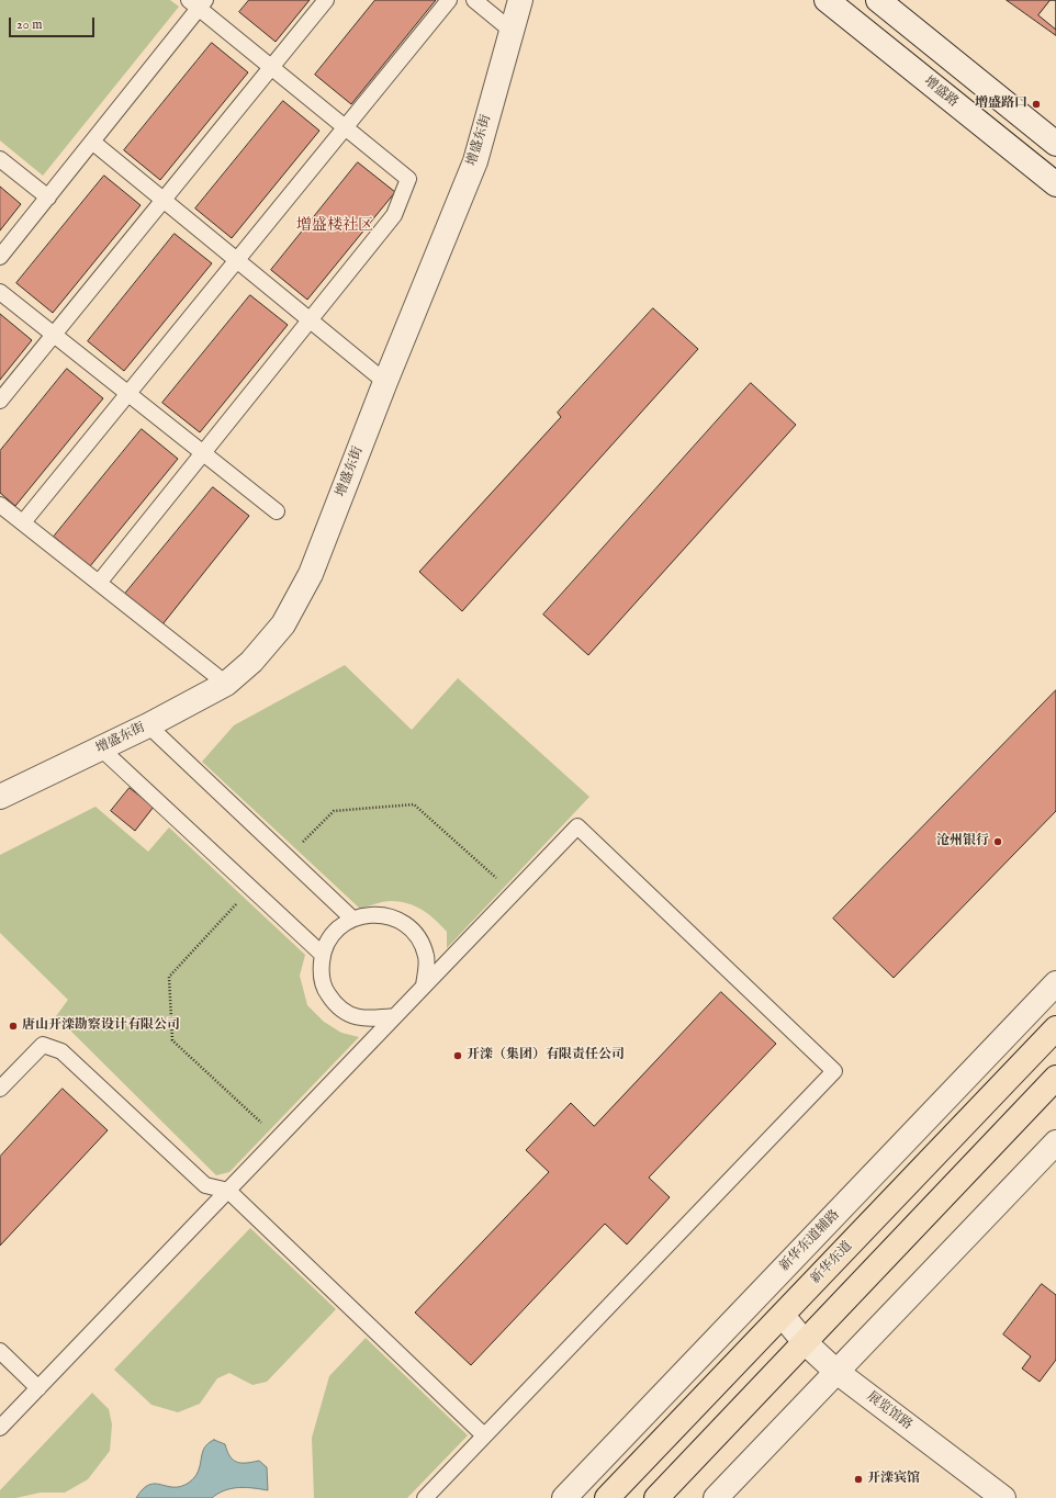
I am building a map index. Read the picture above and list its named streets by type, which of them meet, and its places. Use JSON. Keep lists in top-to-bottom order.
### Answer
{
  "streets": {
    "main road": ["新华东道"],
    "street": [
      "增盛路",
      "增盛东街",
      "新华东道辅路",
      "展览馆路"
    ]
  },
  "crossings": [
    ["新华东道辅路", "展览馆路"],
    ["新华东道", "展览馆路"]
  ],
  "districts": ["增盛楼社区"],
  "places": [
    "增盛路口",
    "沧州银行",
    "唐山开滦勘察设计有限公司",
    "开滦（集团）有限责任公司",
    "开滦宾馆"
  ],
  "scale_bar": "20 m"
}
